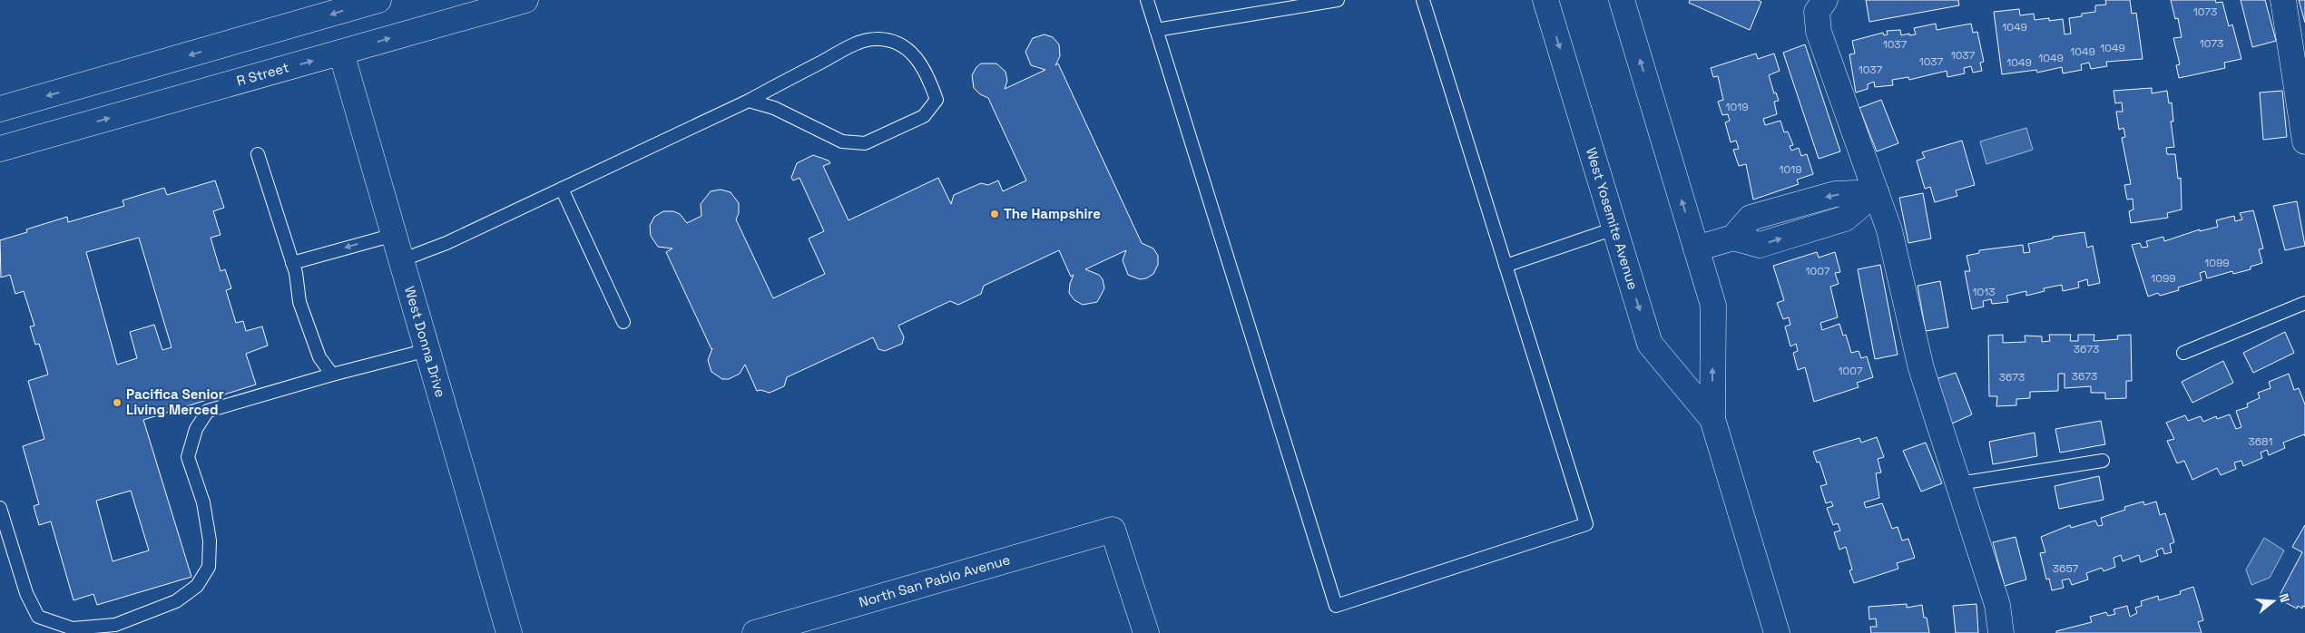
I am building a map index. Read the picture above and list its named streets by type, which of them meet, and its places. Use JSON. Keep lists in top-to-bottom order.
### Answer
{
  "streets": {
    "street": [
      "R Street",
      "West Yosemite Avenue",
      "West Donna Drive",
      "North San Pablo Avenue"
    ]
  },
  "crossings": [
    ["R Street", "West Donna Drive"]
  ],
  "places": ["The Hampshire", "Pacifica Senior Living Merced"],
  "house_numbers": [
    "1073",
    "1049",
    "1073",
    "1037",
    "1049",
    "1049",
    "1037",
    "1049",
    "1037",
    "1049",
    "1037",
    "1019",
    "1019",
    "1099",
    "1007",
    "1099",
    "1013",
    "3673",
    "1007",
    "3673",
    "3673",
    "3681",
    "3657"
  ],
  "north": "right"
}
